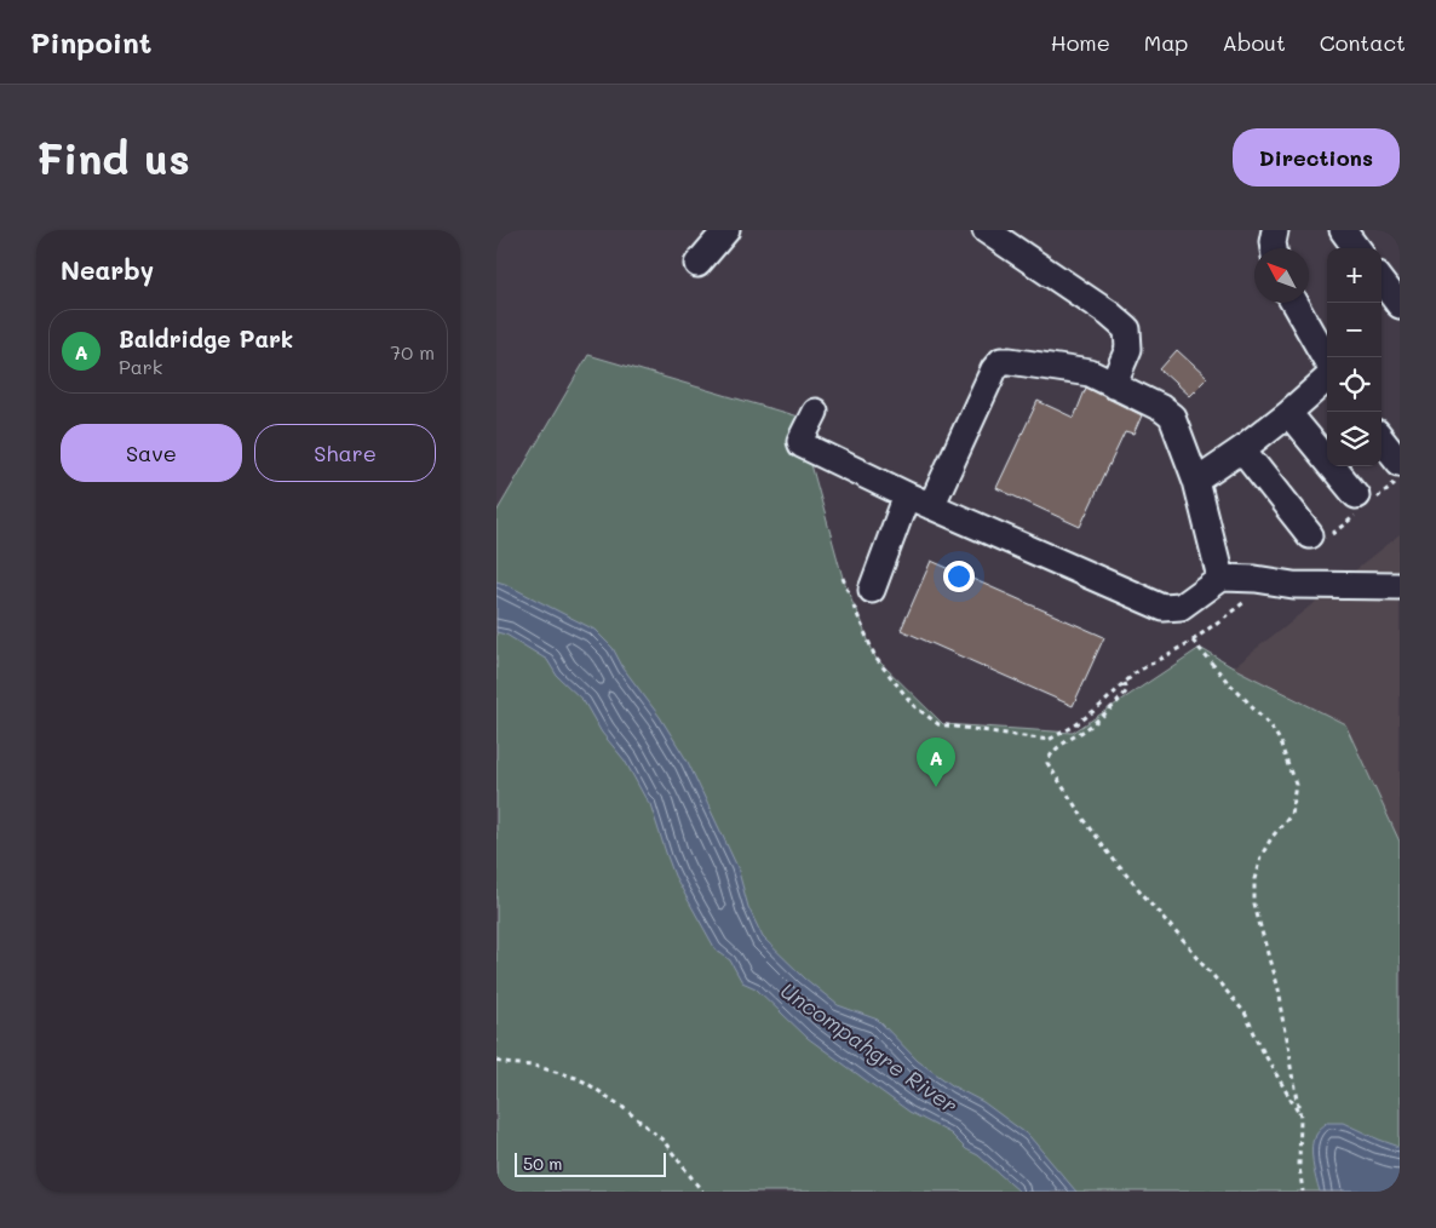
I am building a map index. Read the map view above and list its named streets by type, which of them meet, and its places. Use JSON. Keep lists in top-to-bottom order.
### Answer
{
  "water": ["Uncompahgre River"],
  "scale_bar": "50 m",
  "north": "top left",
  "page": {
    "header": "Pinpoint",
    "nav": [
      "Home",
      "Map",
      "About",
      "Contact"
    ],
    "buttons": [
      "Directions",
      ["Save", "Share"]
    ],
    "title": "Find us",
    "heading": "Nearby",
    "map_buttons": ["+", "−"],
    "list": [
      {
        "mark": "A",
        "name": "Baldridge Park",
        "note": "Park",
        "value": "70 m"
      }
    ],
    "pins": "A",
    "scale": "50 m"
  }
}
